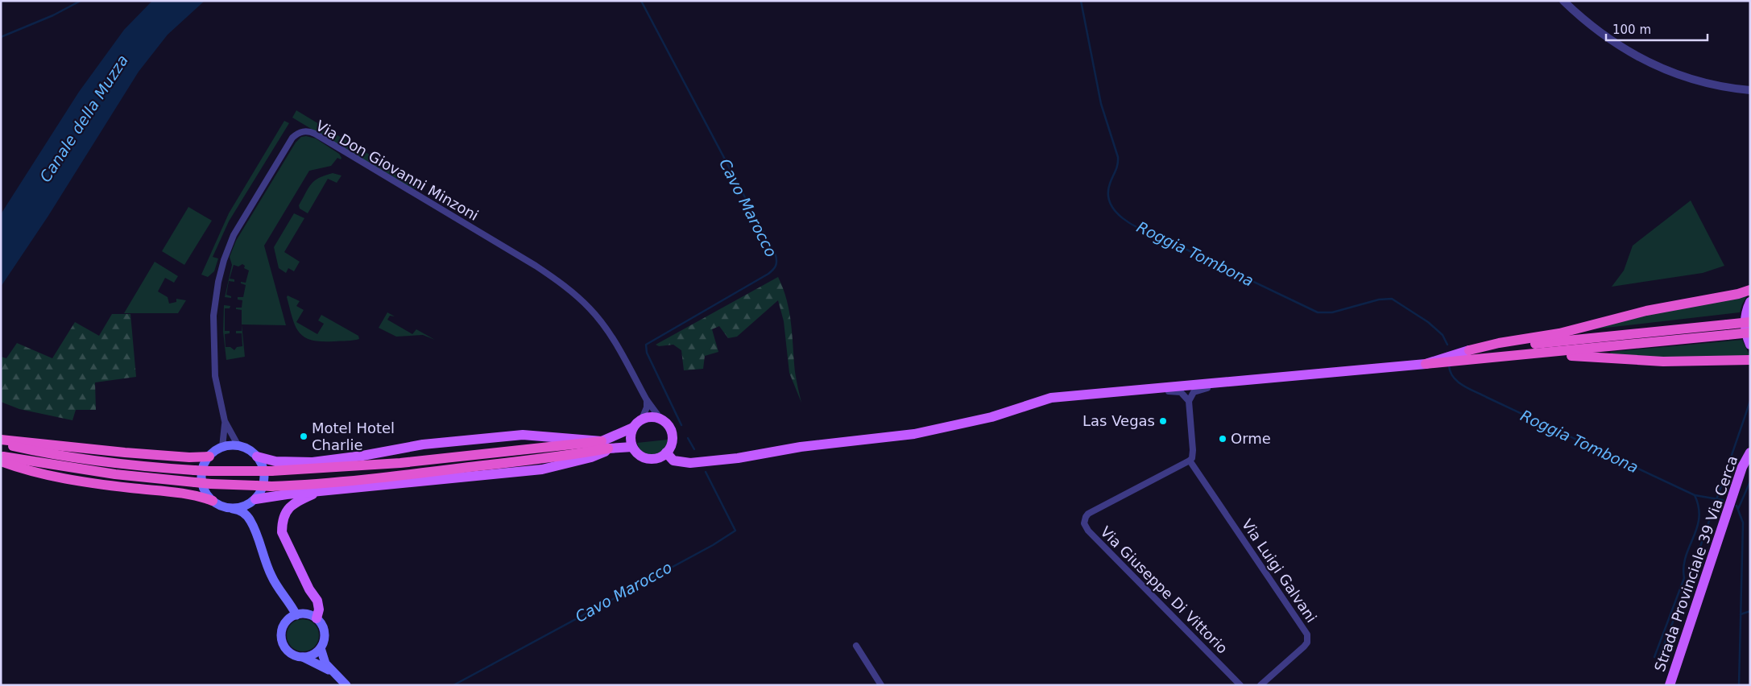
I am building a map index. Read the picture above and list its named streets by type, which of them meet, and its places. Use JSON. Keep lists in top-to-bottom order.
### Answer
{
  "streets": {
    "main road": ["Strada Provinciale 39 Via Cerca"],
    "street": ["Via Don Giovanni Minzoni", "Via Luigi Galvani", "Via Giuseppe Di Vittorio"]
  },
  "crossings": [
    ["Via Luigi Galvani", "Via Giuseppe Di Vittorio"]
  ],
  "water": ["Canale della Muzza", "Cavo Marocco", "Roggia Tombona"],
  "places": ["Las Vegas", "Motel Hotel Charlie", "Orme"],
  "scale_bar": "100 m"
}
